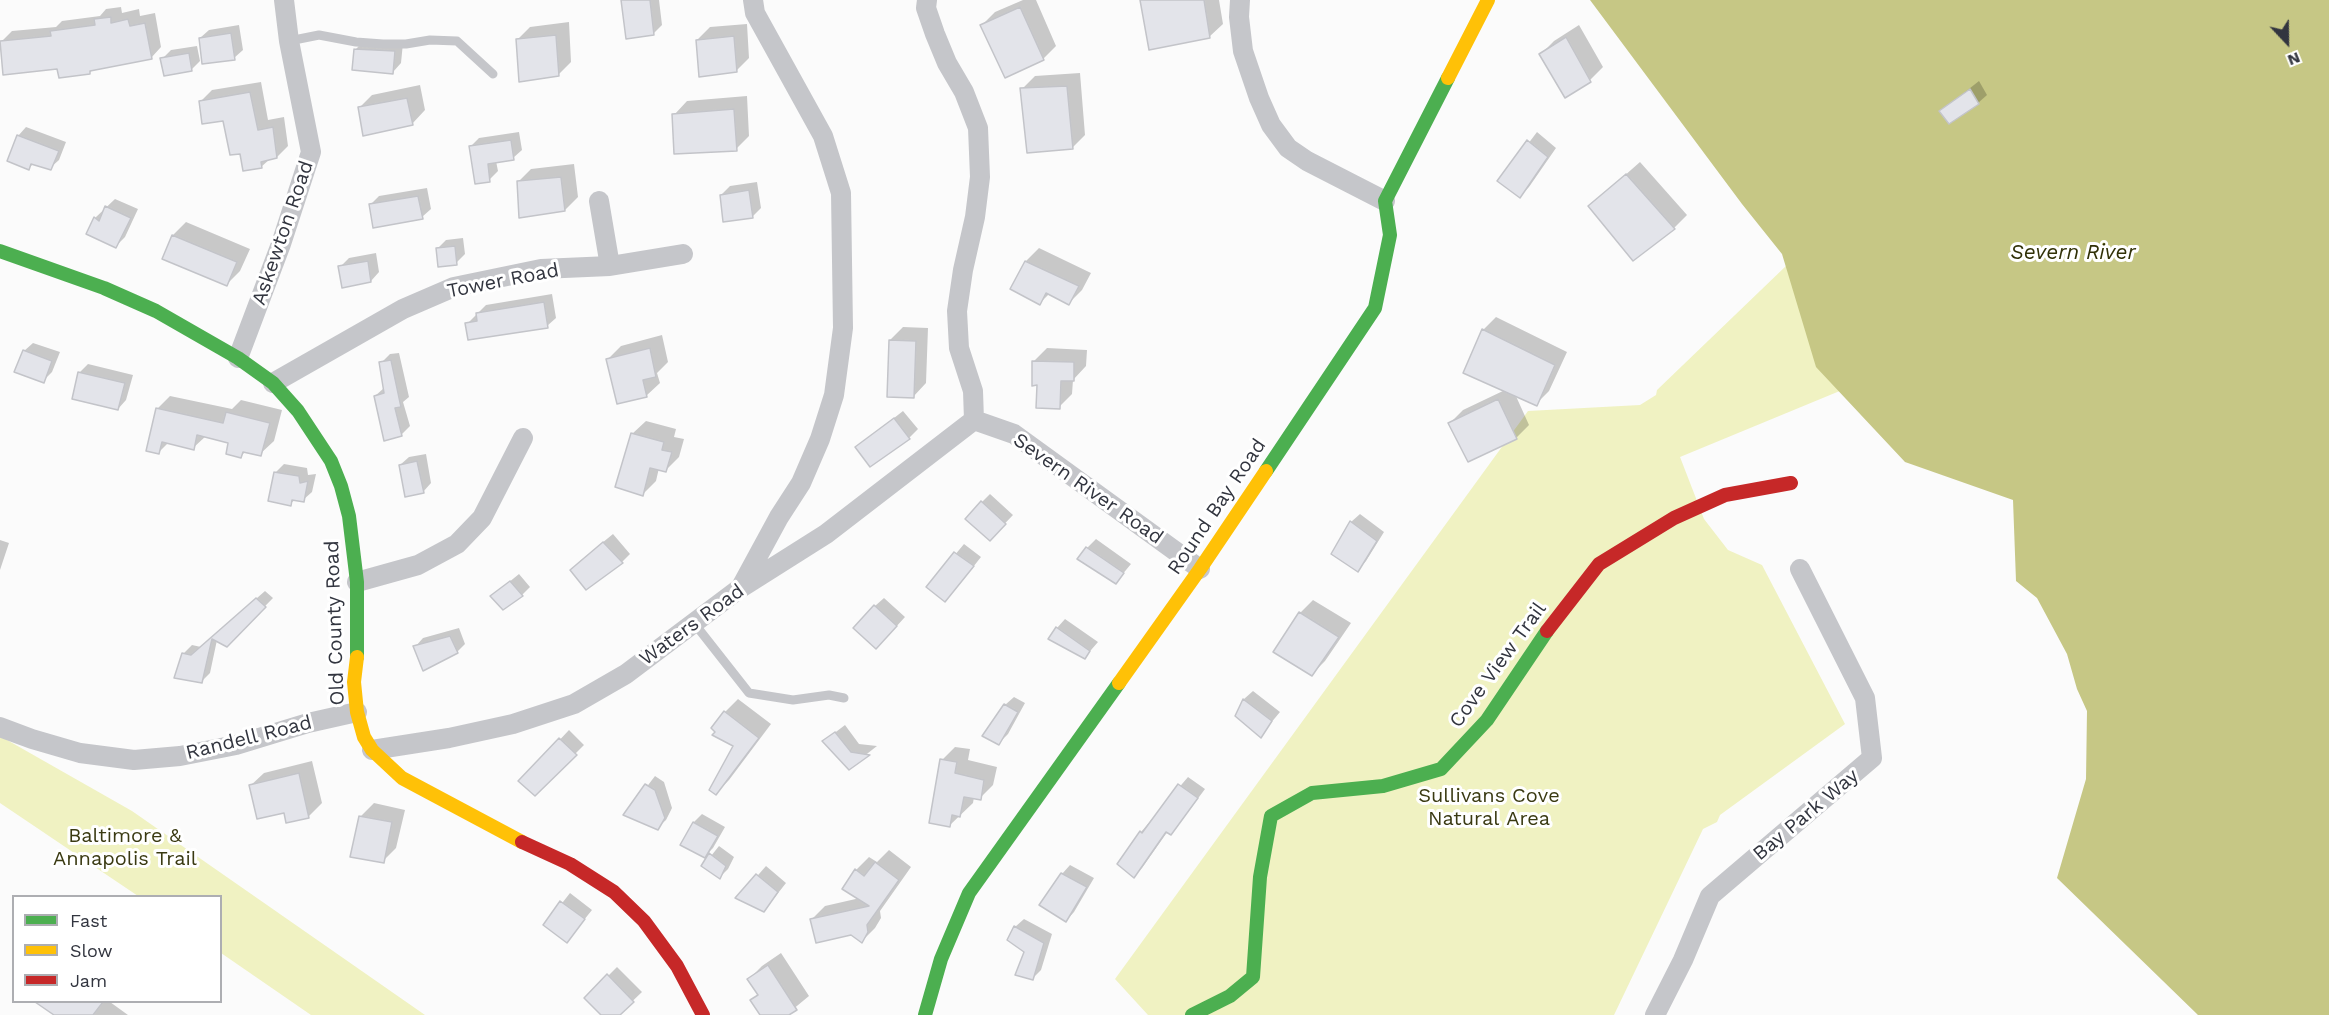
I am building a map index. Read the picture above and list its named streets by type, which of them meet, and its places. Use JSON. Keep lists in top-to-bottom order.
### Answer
{
  "streets": {
    "street": [
      "Askewton Road",
      "Tower Road",
      "Severn River Road",
      "Round Bay Road",
      "Old County Road",
      "Waters Road",
      "Cove View Trail",
      "Randell Road",
      "Bay Park Way"
    ]
  },
  "crossings": [
    ["Askewton Road", "Old County Road"],
    ["Tower Road", "Old County Road"],
    ["Severn River Road", "Round Bay Road"],
    ["Severn River Road", "Waters Road"],
    ["Old County Road", "Waters Road"],
    ["Old County Road", "Randell Road"]
  ],
  "water": ["Severn River"],
  "parks": ["Sullivans Cove Natural Area", "Baltimore & Annapolis Trail"],
  "legend": ["Fast", "Slow", "Jam"],
  "north": "bottom"
}
